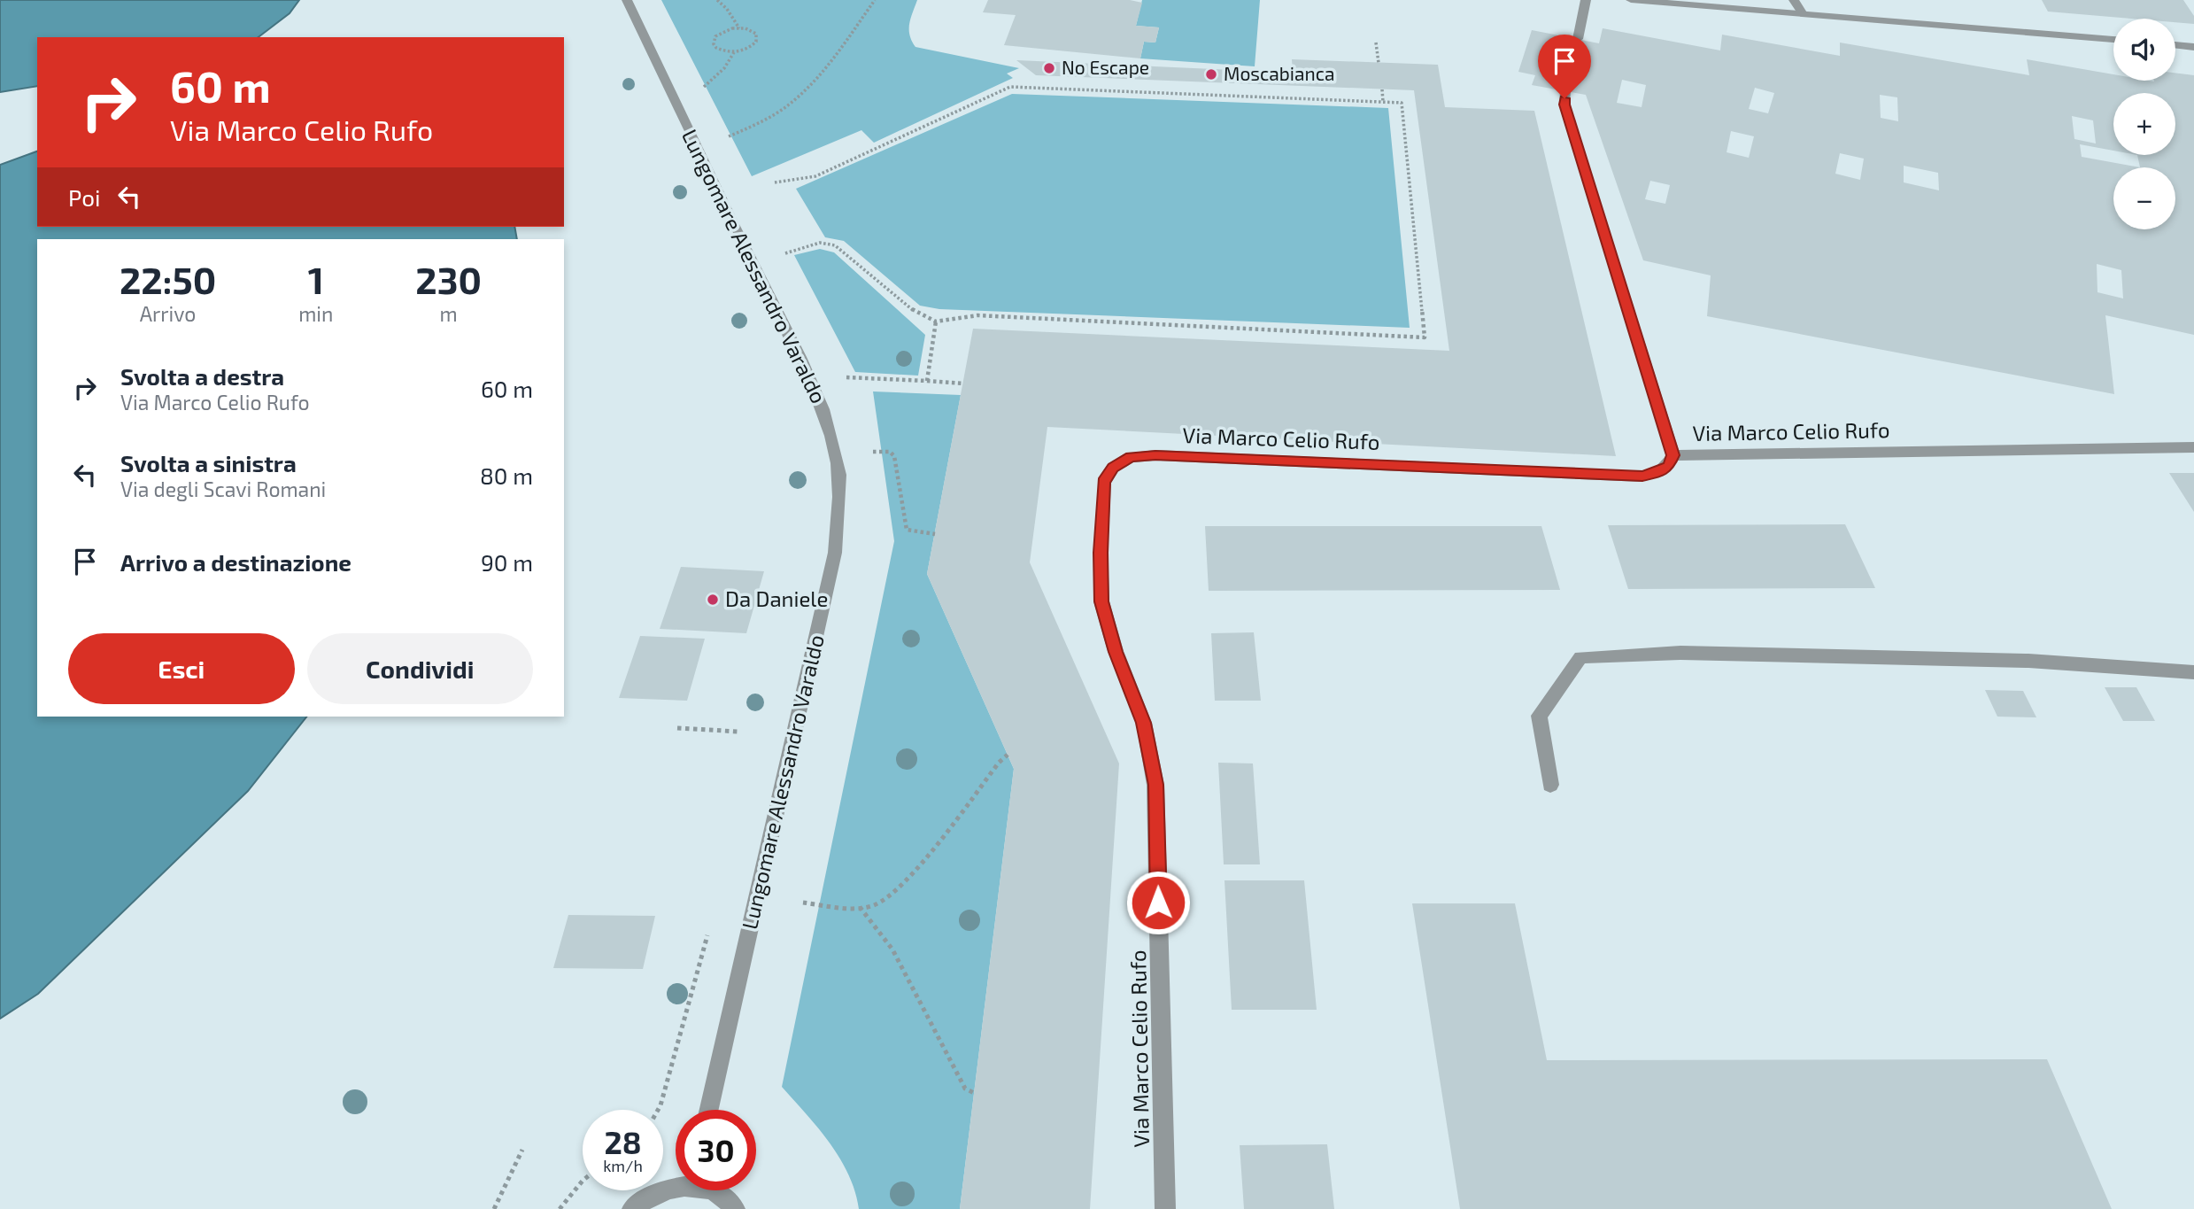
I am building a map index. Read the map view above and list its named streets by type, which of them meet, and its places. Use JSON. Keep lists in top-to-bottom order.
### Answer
{
  "streets": {
    "street": ["Lungomare Alessandro Varaldo", "Via Marco Celio Rufo"]
  },
  "places": ["No Escape", "Moscabianca", "Da Daniele"],
  "page": {
    "map_buttons": ["+", "−"],
    "turn": ["60 m", "Via Marco Celio Rufo"],
    "then": "Poi",
    "eta": [
      "22:50",
      "Arrivo",
      "1",
      "min",
      "230",
      "m"
    ],
    "list": [
      {
        "name": "Svolta a destra",
        "note": "Via Marco Celio Rufo",
        "value": "60 m"
      },
      {
        "name": "Svolta a sinistra",
        "note": "Via degli Scavi Romani",
        "value": "80 m"
      },
      {
        "name": "Arrivo a destinazione",
        "value": "90 m"
      }
    ],
    "buttons": ["Esci", "Condividi"],
    "speed": "28 km/h",
    "limit": "30"
  }
}
